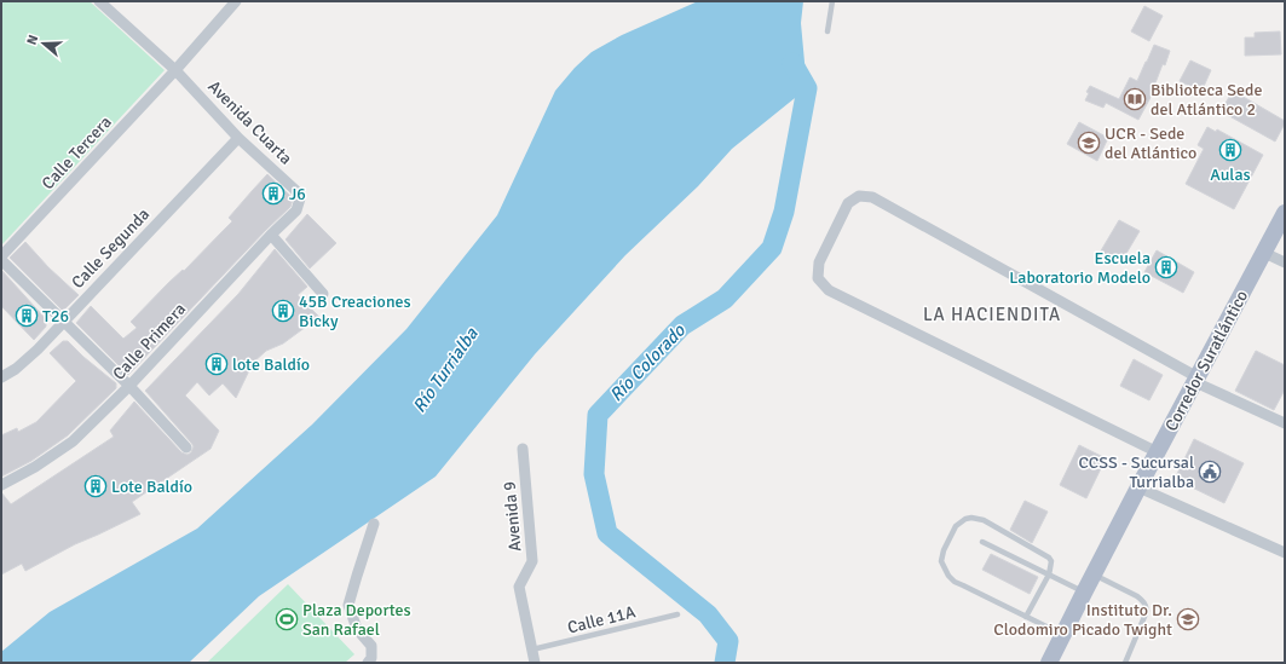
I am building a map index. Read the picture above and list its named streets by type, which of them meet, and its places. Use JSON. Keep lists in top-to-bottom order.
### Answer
{
  "streets": {
    "main road": ["Corredor Suratlántico"],
    "street": [
      "Avenida Cuarta",
      "Calle Tercera",
      "Calle Segunda",
      "Calle Primera",
      "Avenida 9"
    ],
    "lane": ["Calle 11A"]
  },
  "crossings": [
    ["Avenida Cuarta", "Calle Tercera"],
    ["Avenida Cuarta", "Calle Segunda"],
    ["Avenida Cuarta", "Calle Primera"],
    ["Avenida 9", "Calle 11A"]
  ],
  "districts": ["LA HACIENDITA"],
  "water": ["Río Colorado", "Río Turrialba"],
  "places": {
    "library": ["Biblioteca Sede del Atlántico 2"],
    "school or university": ["UCR - Sede del Atlántico", "Instituto Dr. Clodomiro Picado Twight"],
    "building": [
      "Aulas",
      "J6",
      "Escuela Laboratorio Modelo",
      "45B Creaciones Bicky",
      "T26",
      "lote Baldío",
      "Lote Baldío"
    ],
    "public building": ["CCSS - Sucursal Turrialba"],
    "sports": ["Plaza Deportes San Rafael"]
  },
  "north": "left"
}
